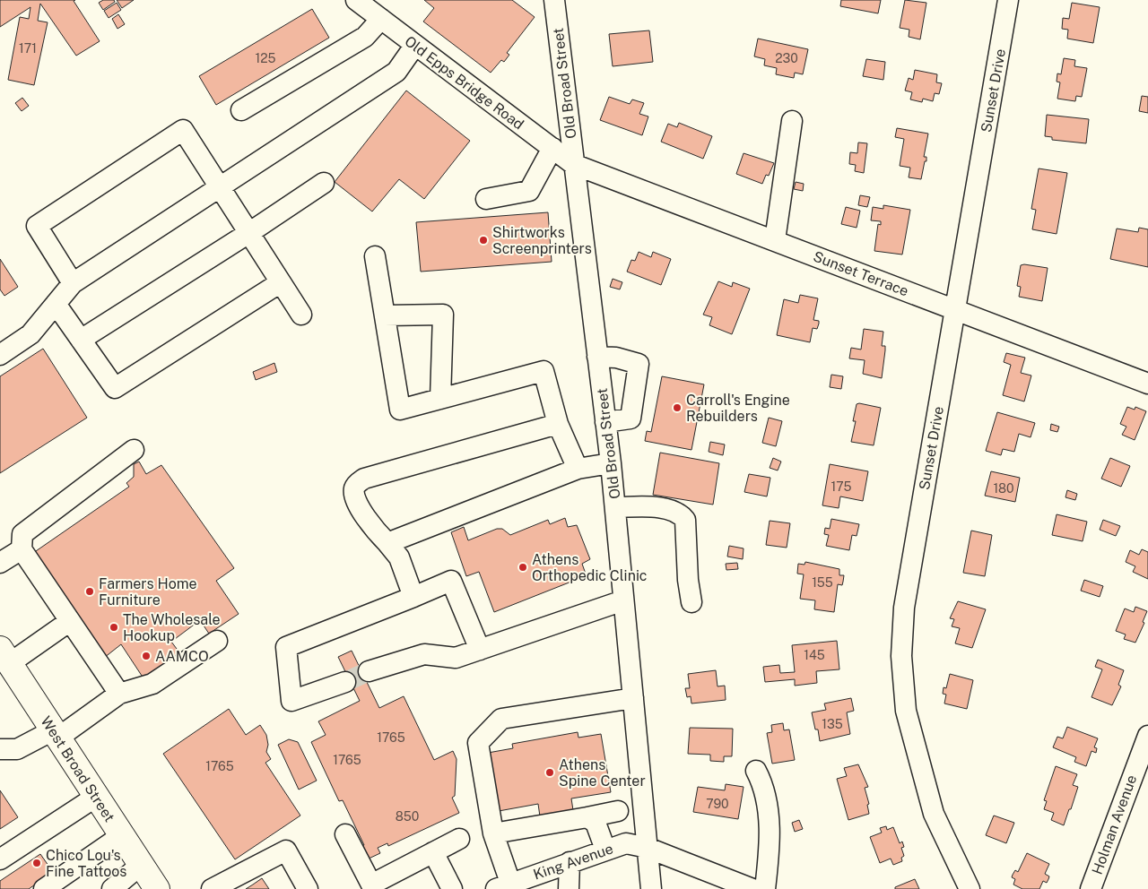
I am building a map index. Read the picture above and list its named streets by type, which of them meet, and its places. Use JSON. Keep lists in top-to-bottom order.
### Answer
{
  "streets": {
    "main road": ["West Broad Street"],
    "street": [
      "Old Epps Bridge Road",
      "Old Broad Street",
      "Sunset Drive",
      "Sunset Terrace",
      "Holman Avenue",
      "King Avenue"
    ]
  },
  "crossings": [
    ["Old Epps Bridge Road", "Old Broad Street"],
    ["Old Epps Bridge Road", "Sunset Terrace"],
    ["Old Broad Street", "Sunset Terrace"],
    ["Old Broad Street", "King Avenue"],
    ["Sunset Drive", "Sunset Terrace"]
  ],
  "places": [
    "Shirtworks Screenprinters",
    "Carroll's Engine Rebuilders",
    "Athens Orthopedic Clinic",
    "Farmers Home Furniture",
    "The Wholesale Hookup",
    "AAMCO",
    "Athens Spine Center",
    "Chico Lou's Fine Tattoos"
  ],
  "house_numbers": [
    "171",
    "125",
    "230",
    "175",
    "180",
    "155",
    "145",
    "135",
    "1765",
    "1765",
    "1765",
    "790",
    "850"
  ]
}
